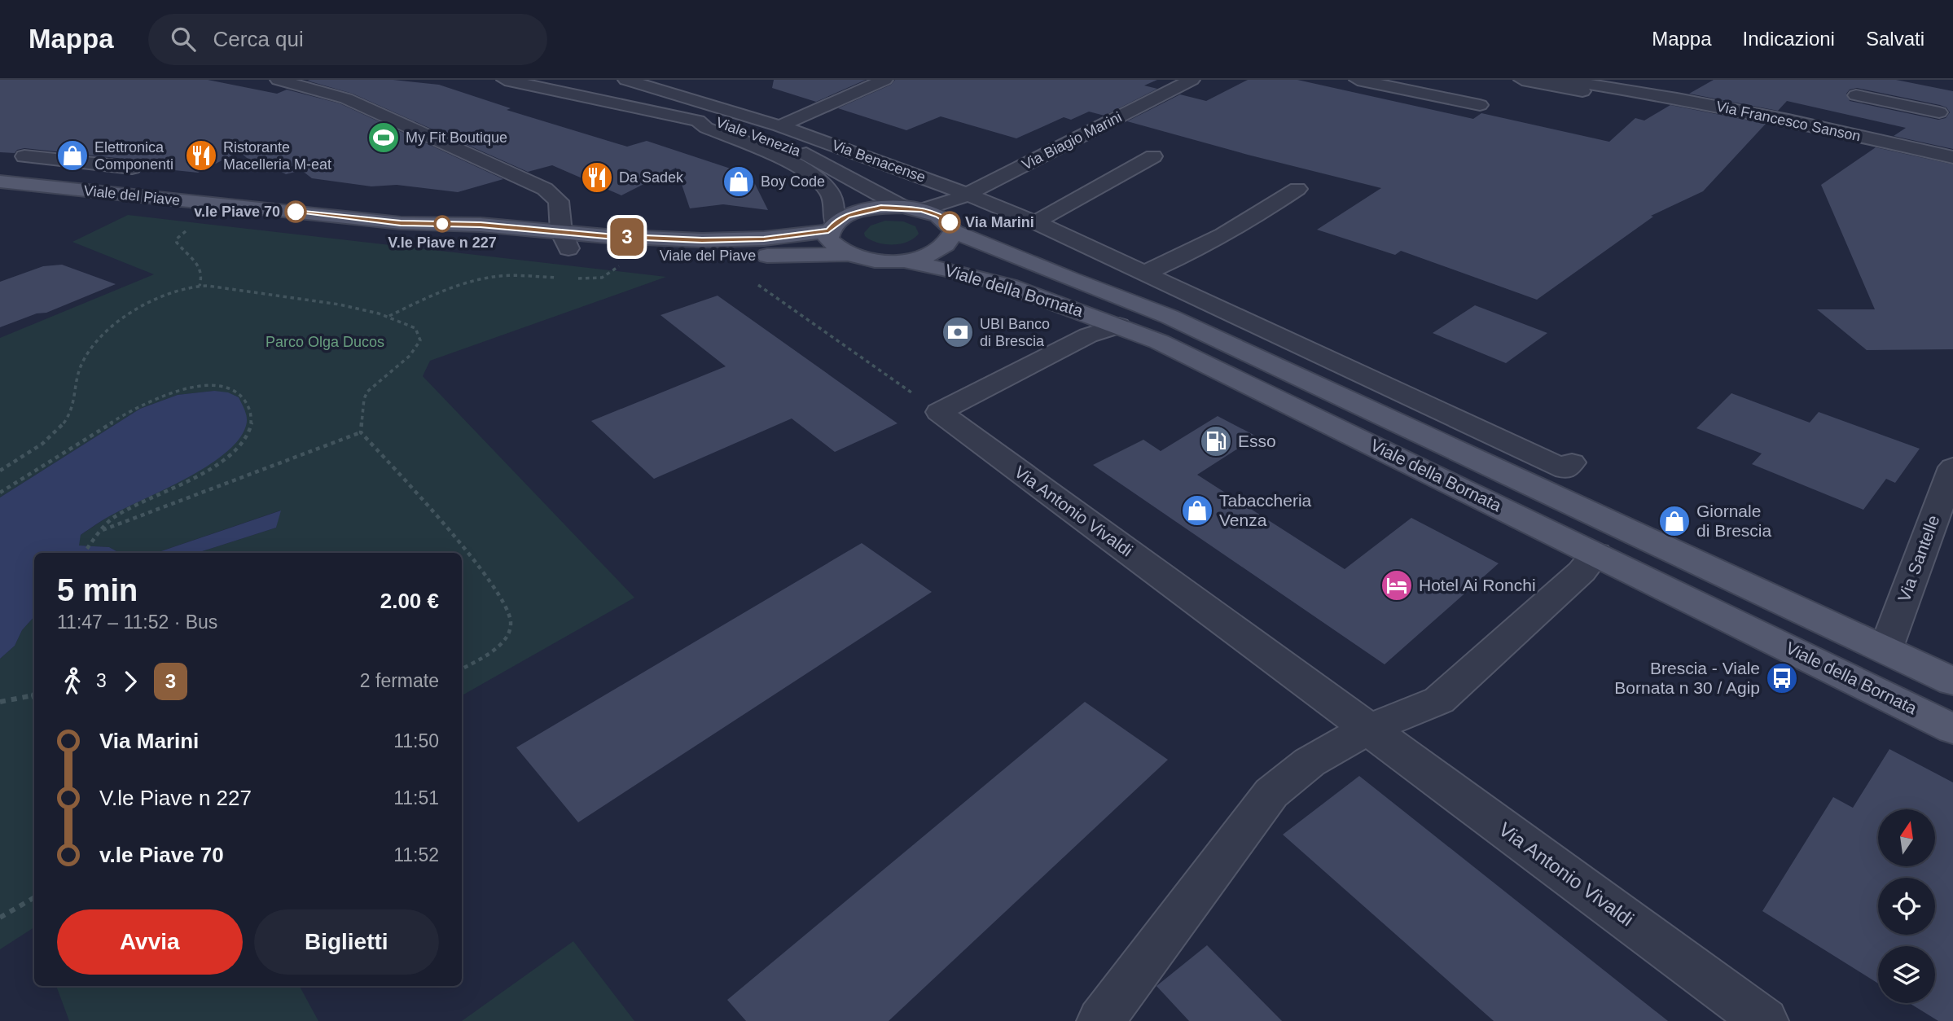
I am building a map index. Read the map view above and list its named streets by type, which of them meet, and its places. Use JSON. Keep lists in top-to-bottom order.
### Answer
{
  "streets": {
    "main road": ["Viale del Piave", "Viale della Bornata"],
    "street": [
      "Via Francesco Sanson",
      "Viale Venezia",
      "Via Biagio Marini",
      "Via Benacense",
      "Via Antonio Vivaldi",
      "Via Santelle"
    ]
  },
  "crossings": [
    ["Viale Venezia", "Via Biagio Marini"],
    ["Viale Venezia", "Via Benacense"],
    ["Viale Venezia", "Viale del Piave"],
    ["Viale Venezia", "Viale della Bornata"],
    ["Via Biagio Marini", "Via Benacense"],
    ["Via Biagio Marini", "Viale del Piave"],
    ["Via Biagio Marini", "Viale della Bornata"],
    ["Viale del Piave", "Viale della Bornata"],
    ["Viale della Bornata", "Via Santelle"]
  ],
  "parks": ["Parco Olga Ducos"],
  "places": {
    "sports": ["My Fit Boutique"],
    "shop": [
      "Elettronica Componenti",
      "Boy Code",
      "Tabaccheria Venza",
      "Giornale di Brescia"
    ],
    "restaurant": ["Ristorante Macelleria M-eat", "Da Sadek"],
    "other": ["v.le Piave 70", "Via Marini", "V.le Piave n 227"],
    "bank": ["UBI Banco di Brescia"],
    "fuel station": ["Esso"],
    "hotel": ["Hotel Ai Ronchi"],
    "bus stop": ["Brescia - Viale Bornata n 30 / Agip"]
  },
  "lines": ["bus line 3"],
  "north": "top",
  "page": {
    "header": "Mappa",
    "search": "Cerca qui",
    "nav": ["Mappa", "Indicazioni", "Salvati"],
    "on_map": "3",
    "heading": ["5 min", "11:47 – 11:52 · Bus", "2.00 €"],
    "legs": ["3", "3", "2 fermate"],
    "list": [
      {
        "name": "Via Marini",
        "value": "11:50"
      },
      {
        "name": "V.le Piave n 227",
        "value": "11:51"
      },
      {
        "name": "v.le Piave 70",
        "value": "11:52"
      }
    ],
    "buttons": ["Avvia", "Biglietti"]
  }
}
